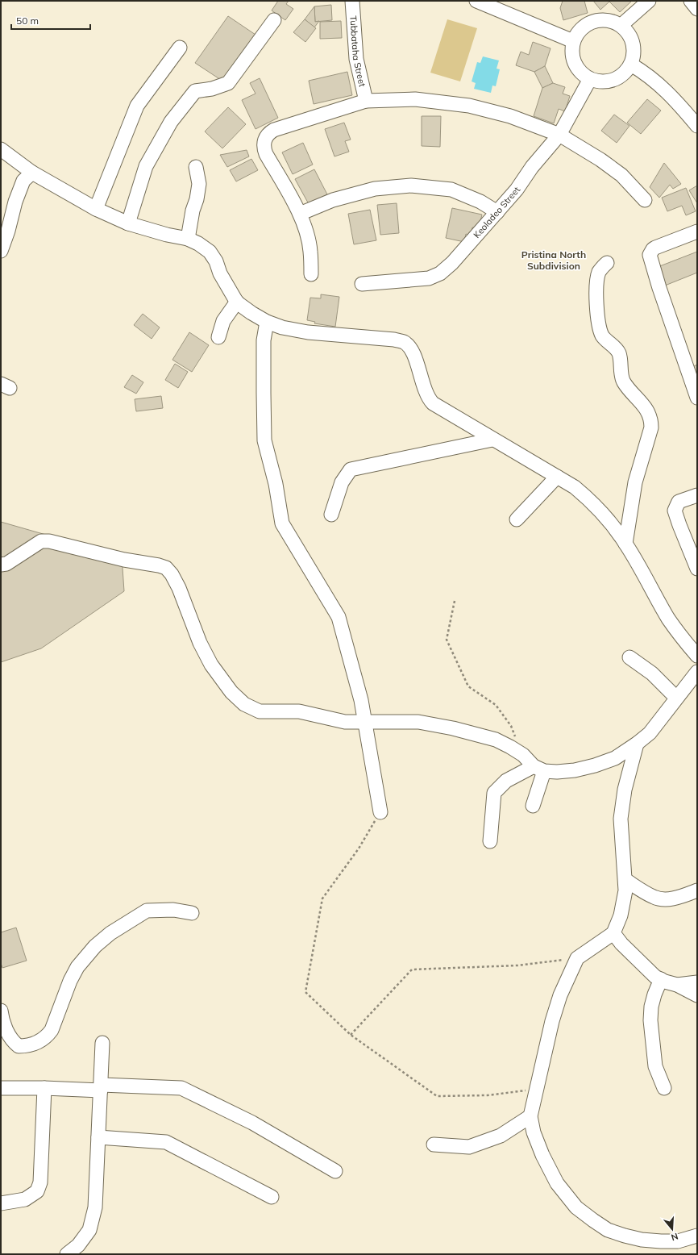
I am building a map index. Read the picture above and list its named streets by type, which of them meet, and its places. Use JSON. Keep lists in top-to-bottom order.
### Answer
{
  "streets": {
    "street": ["Tubbataha Street", "Keoladeo Street"]
  },
  "districts": ["Pristina North Subdivision"],
  "scale_bar": "50 m",
  "north": "bottom"
}
